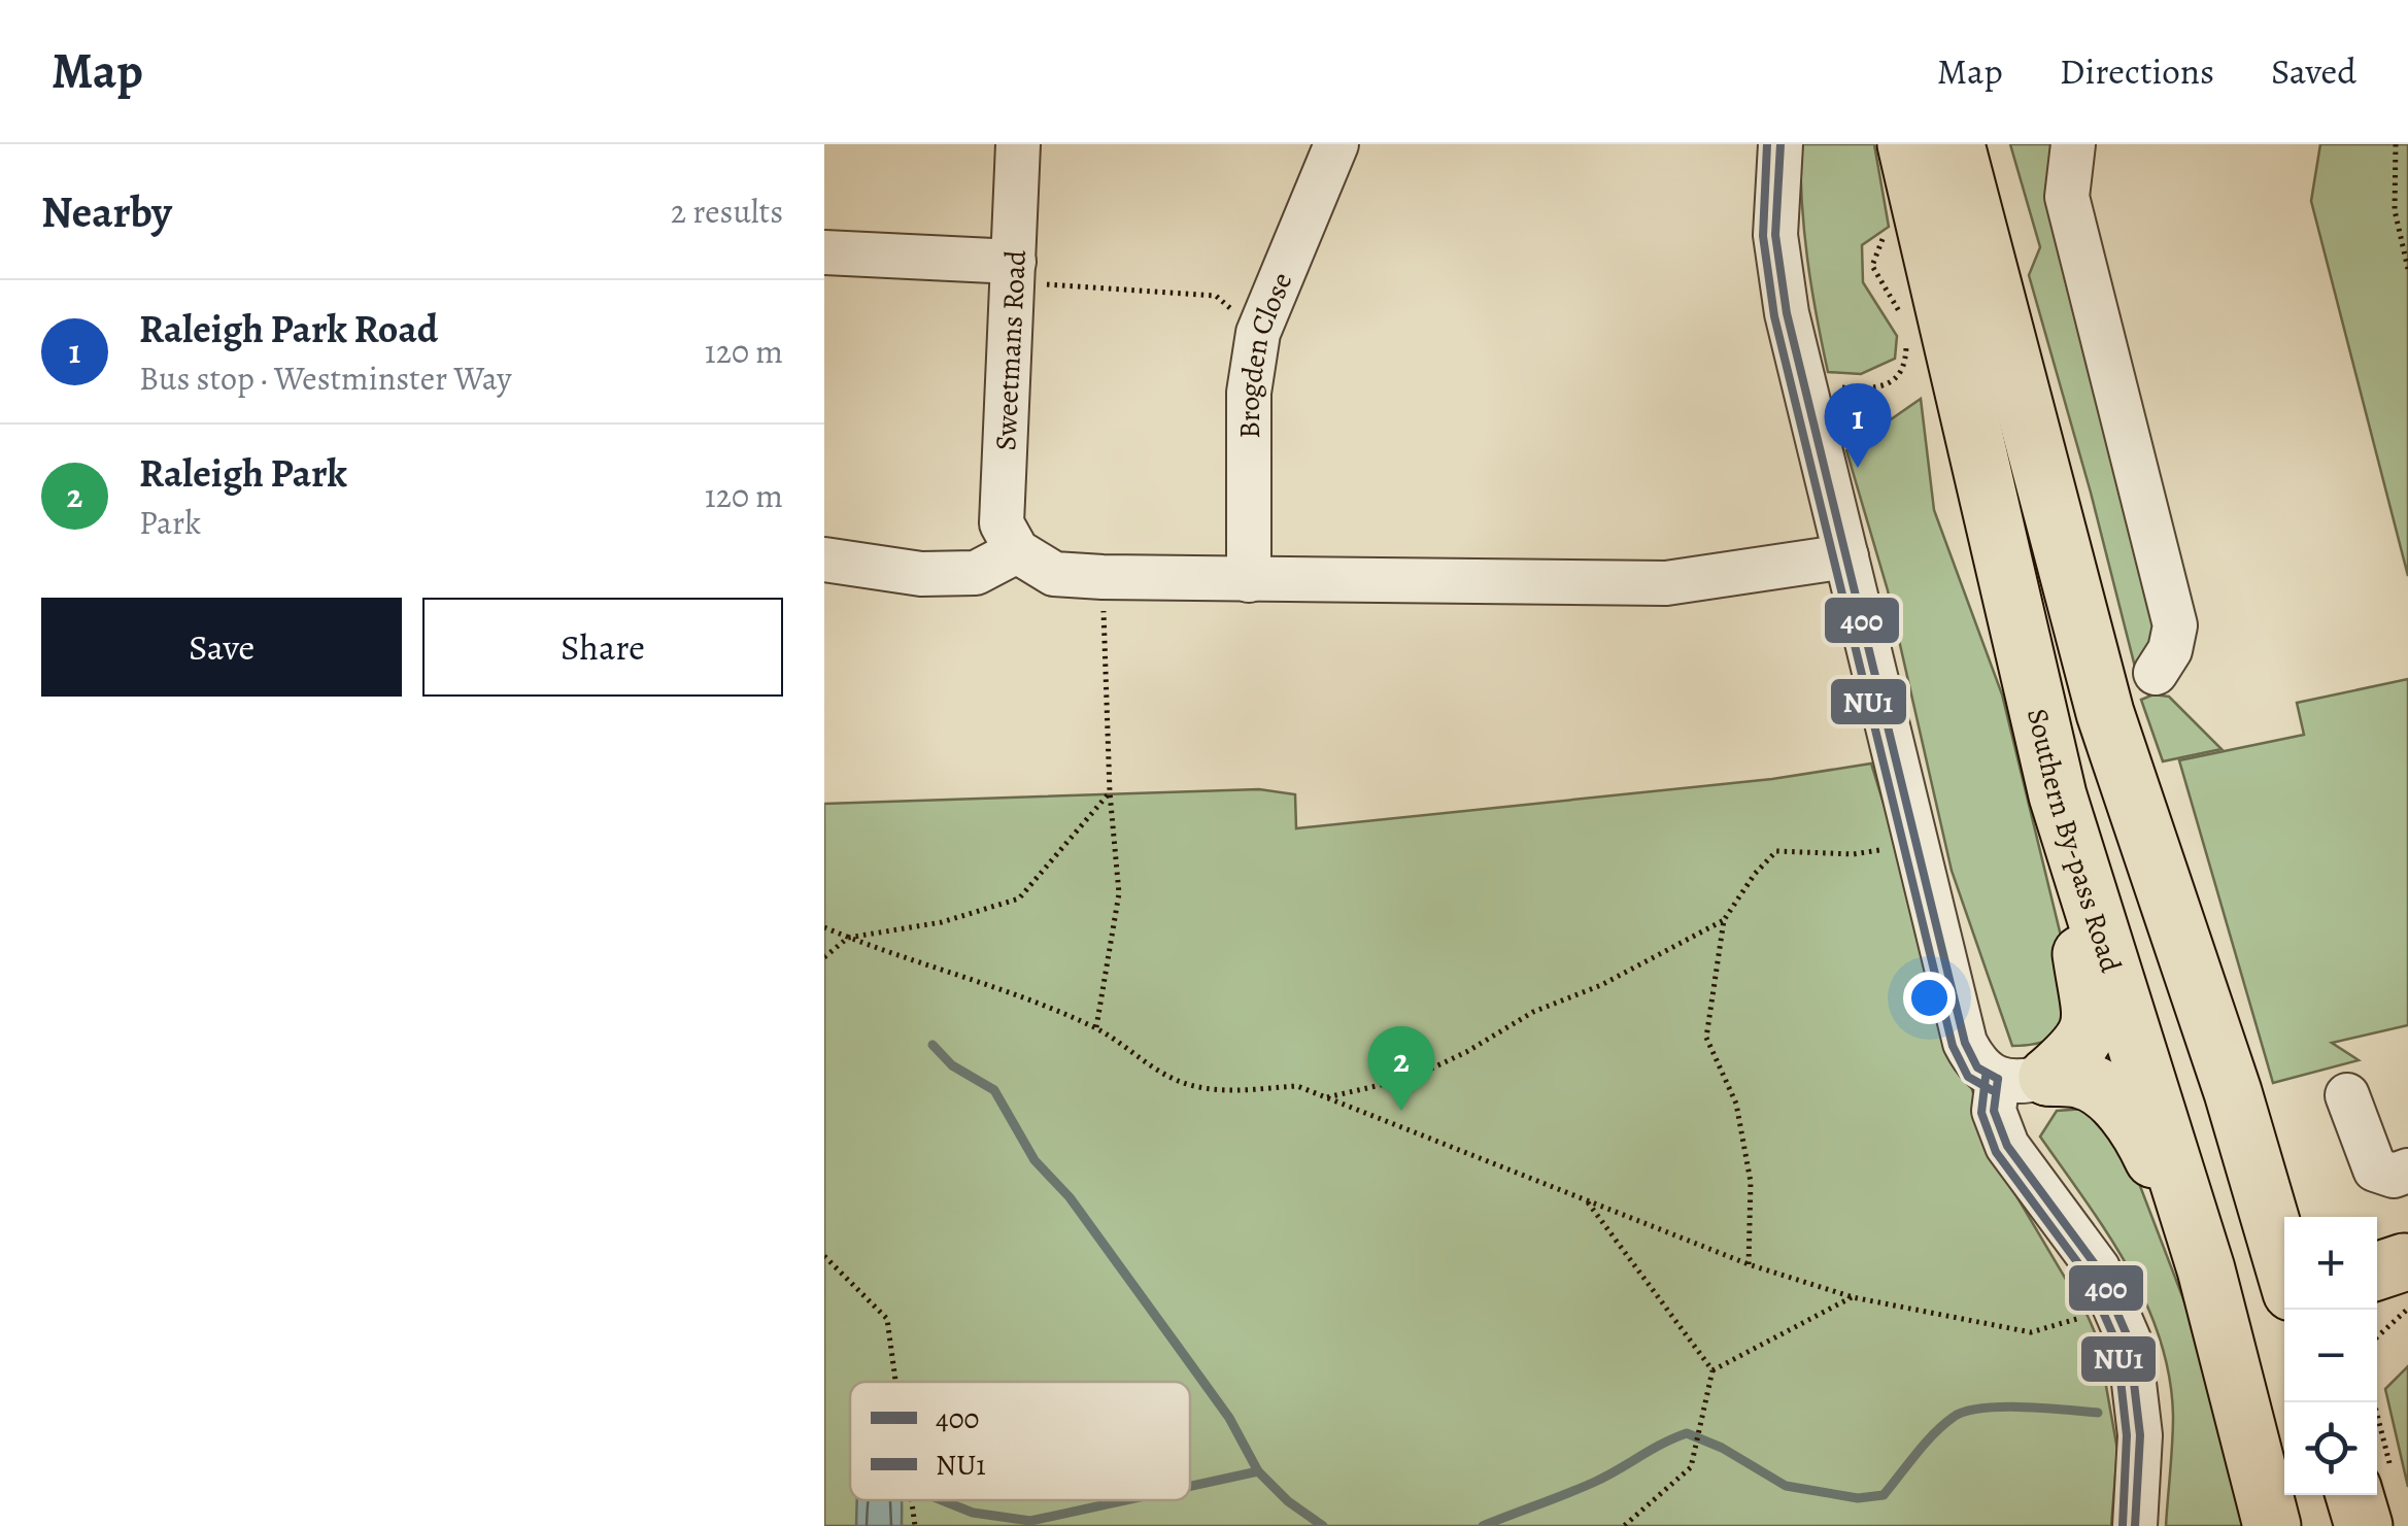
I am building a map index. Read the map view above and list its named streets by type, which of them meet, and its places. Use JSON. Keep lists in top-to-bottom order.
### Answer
{
  "streets": {
    "highway": ["Southern By-pass Road"],
    "street": ["Sweetmans Road", "Brogden Close"]
  },
  "lines": ["transit line 400", "transit line NU1"],
  "legend": ["400", "NU1"],
  "page": {
    "header": "Map",
    "nav": ["Map", "Directions", "Saved"],
    "heading": ["Nearby", "2 results"],
    "list": [
      {
        "mark": "1",
        "name": "Raleigh Park Road",
        "note": "Bus stop · Westminster Way",
        "value": "120 m"
      },
      {
        "mark": "2",
        "name": "Raleigh Park",
        "note": "Park",
        "value": "120 m"
      }
    ],
    "pins": ["1", "2"],
    "buttons": ["Save", "Share"],
    "map_buttons": ["+", "−"]
  }
}
